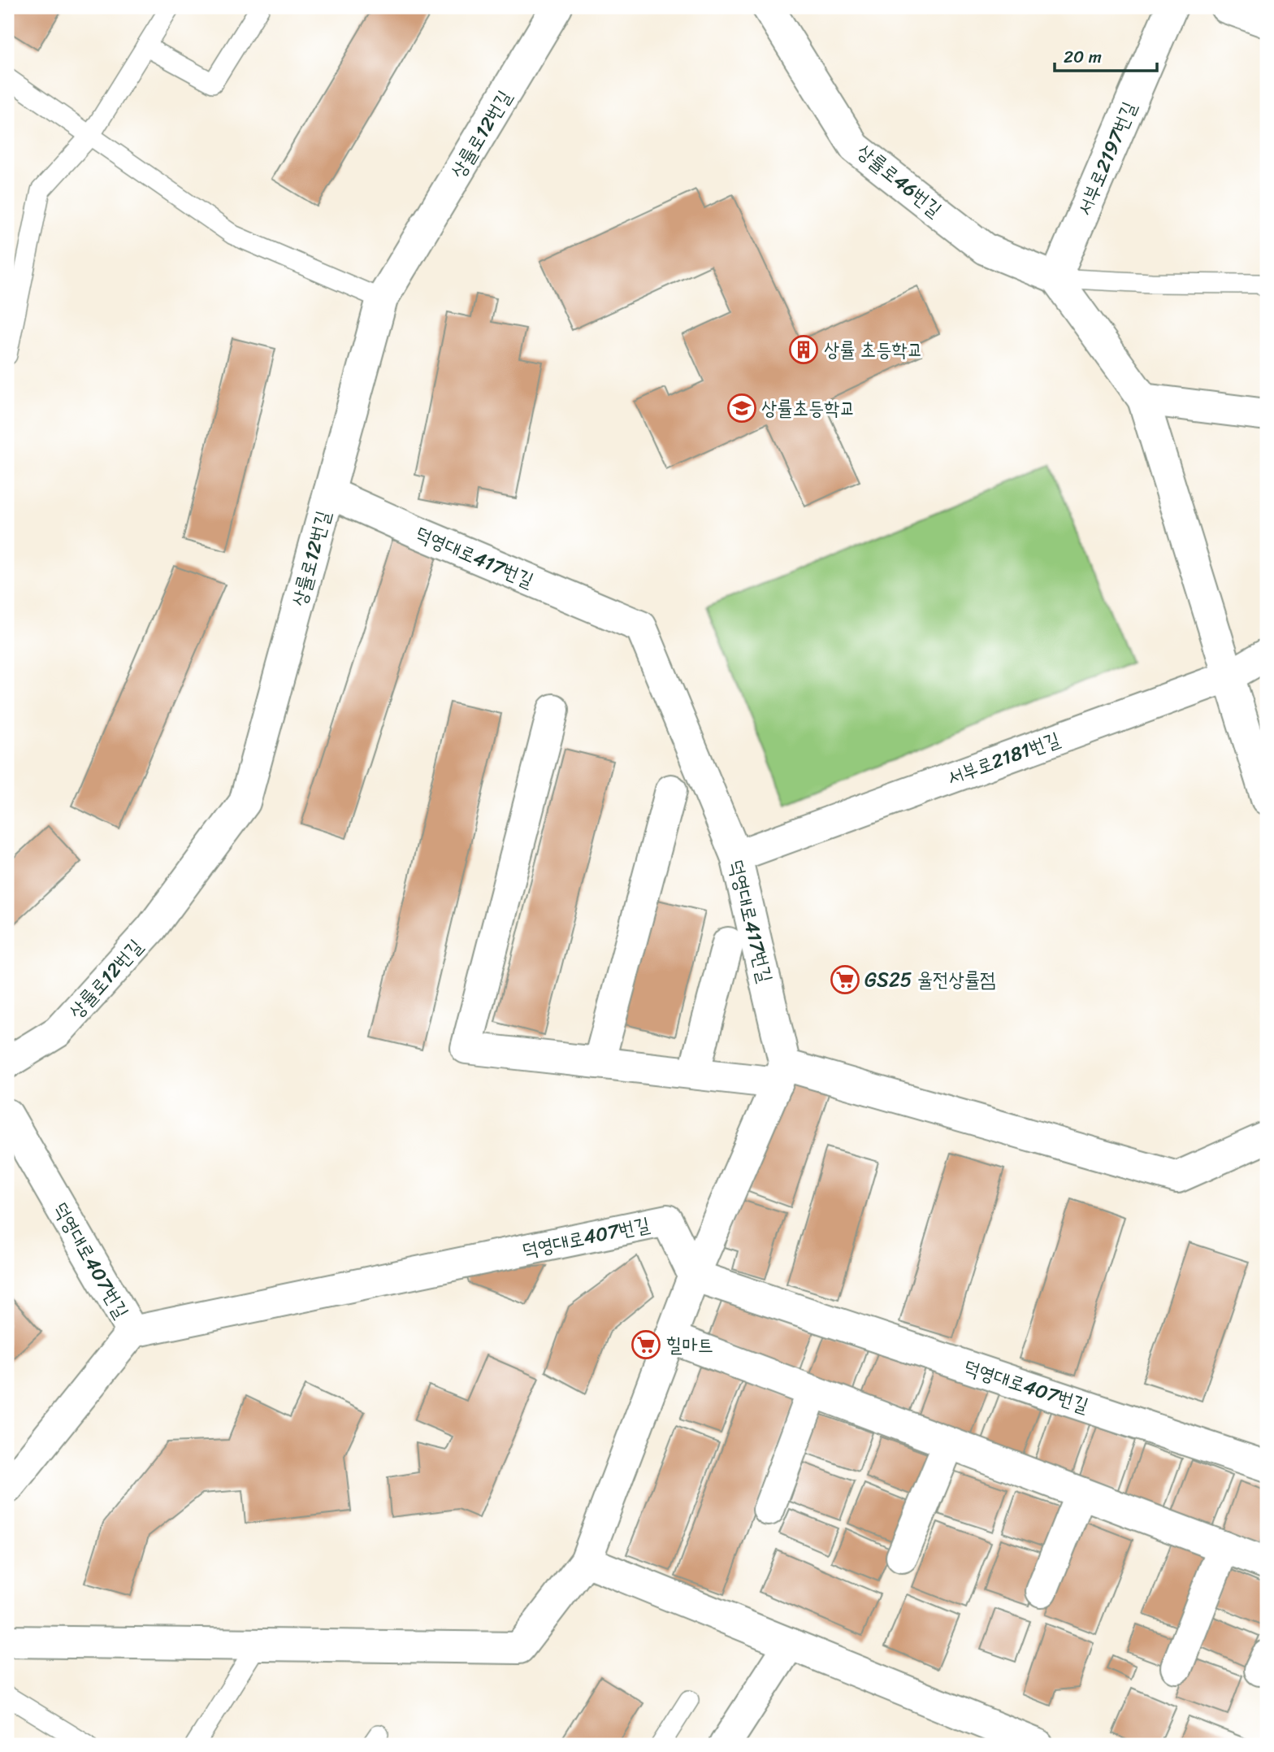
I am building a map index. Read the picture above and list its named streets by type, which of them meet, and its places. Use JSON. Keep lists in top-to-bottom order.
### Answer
{
  "streets": {
    "street": [
      "상률로12번길",
      "서부로2197번길",
      "상률로46번길",
      "덕영대로417번길",
      "서부로2181번길",
      "덕영대로407번길"
    ]
  },
  "crossings": [
    ["상률로12번길", "덕영대로417번길"],
    ["서부로2197번길", "상률로46번길"],
    ["덕영대로417번길", "서부로2181번길"]
  ],
  "places": {
    "building": ["상률 초등학교"],
    "school or university": ["상률초등학교"],
    "supermarket": ["GS25 율전상률점", "힐마트"]
  },
  "scale_bar": "20 m"
}
